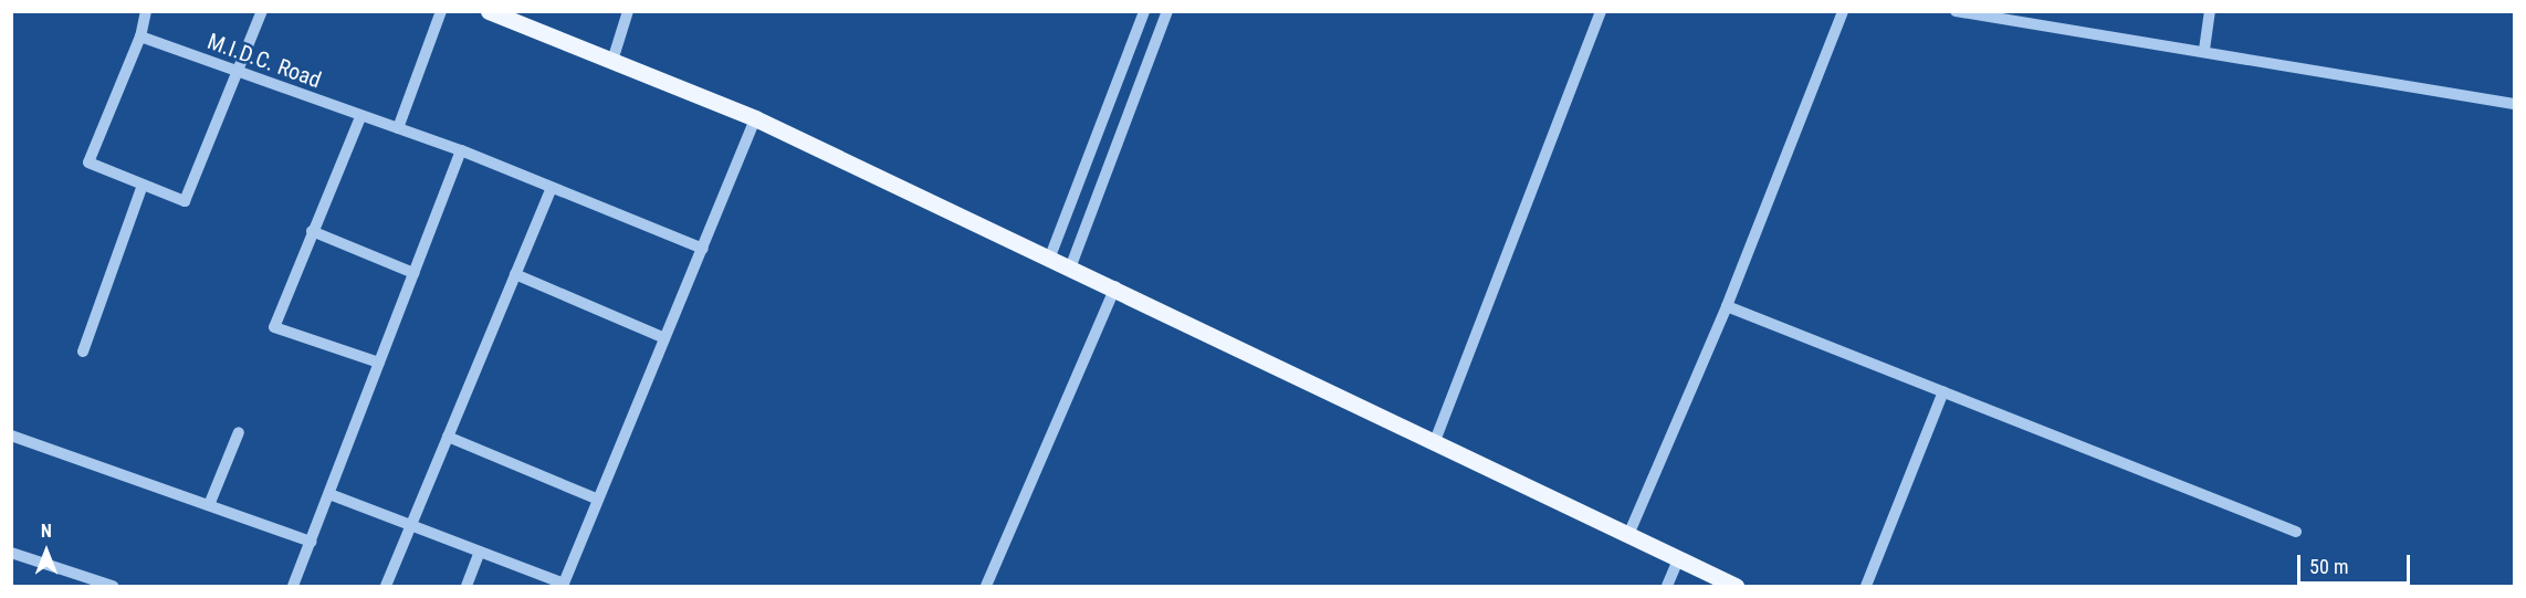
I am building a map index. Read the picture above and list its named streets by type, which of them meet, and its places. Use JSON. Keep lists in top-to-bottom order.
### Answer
{
  "streets": {
    "street": ["M.I.D.C. Road"]
  },
  "scale_bar": "50 m",
  "north": "top"
}
